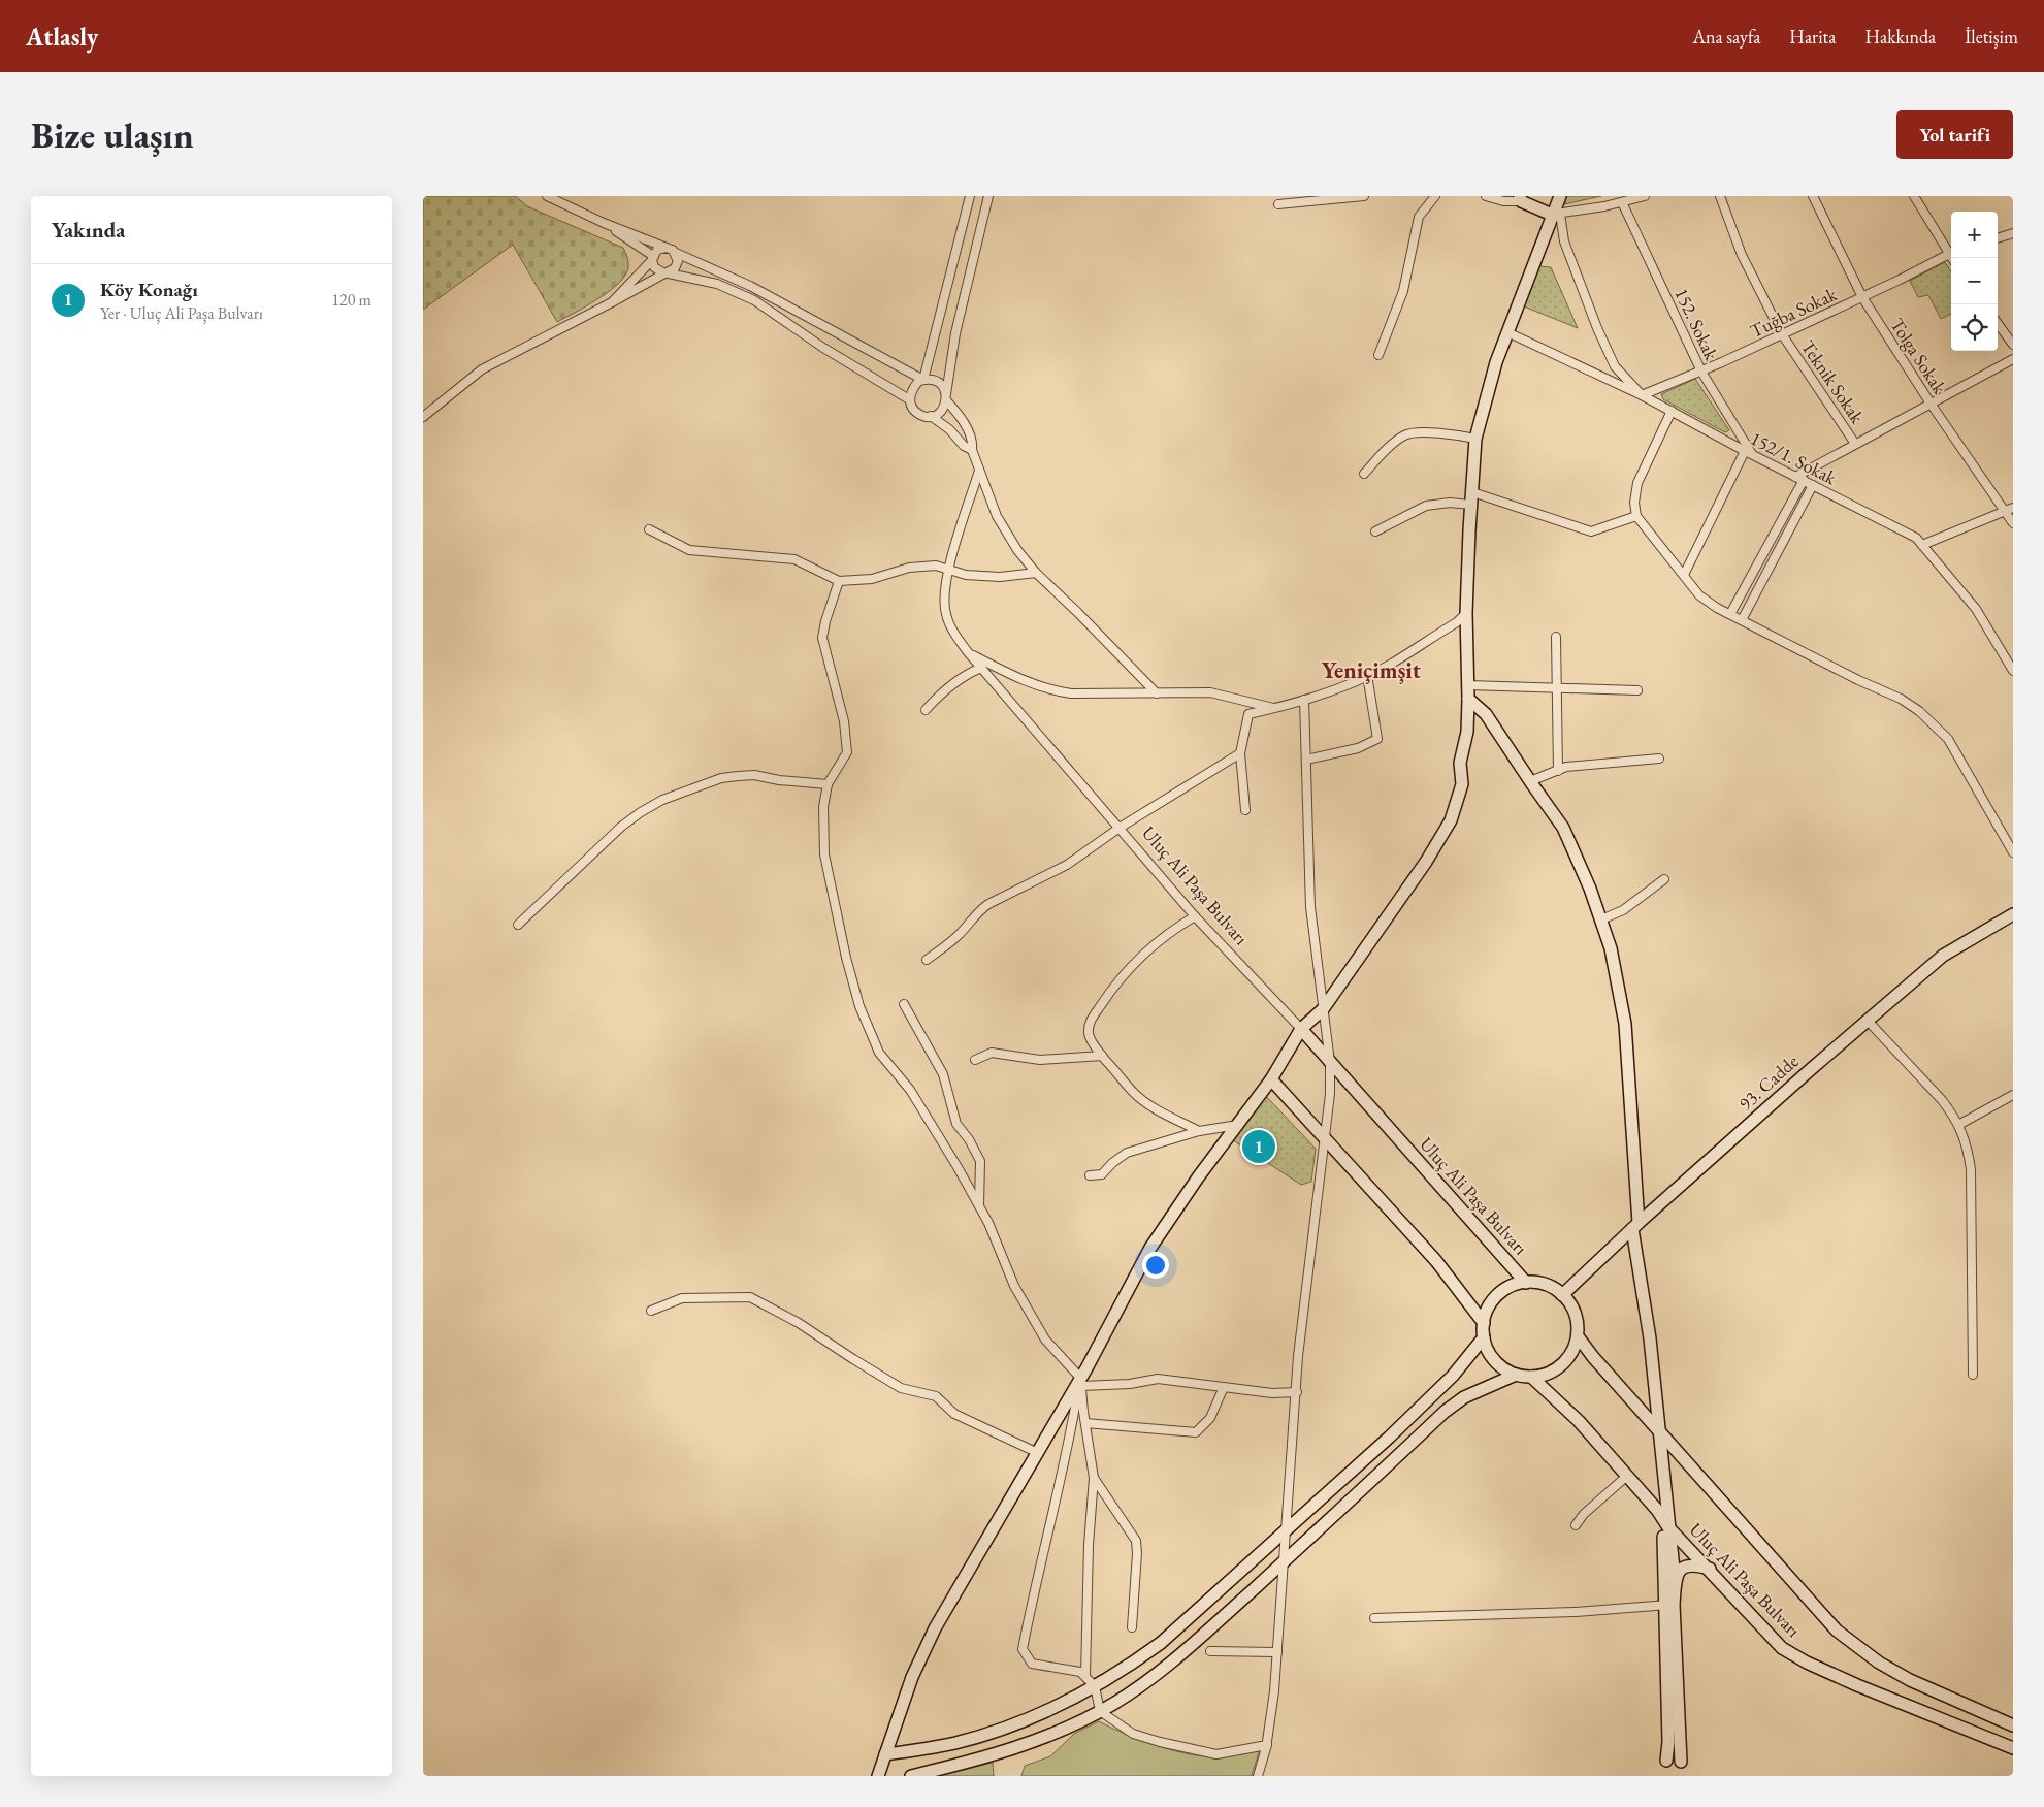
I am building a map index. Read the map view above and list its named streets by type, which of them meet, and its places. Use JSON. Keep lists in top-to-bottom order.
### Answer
{
  "streets": {
    "street": [
      "Tuğba Sokak",
      "152. Sokak",
      "Tolga Sokak",
      "Teknik Sokak",
      "152/1. Sokak",
      "Uluç Ali Paşa Bulvarı",
      "93. Cadde"
    ]
  },
  "crossings": [
    ["Tuğba Sokak", "152. Sokak"],
    ["Tuğba Sokak", "Tolga Sokak"],
    ["Tuğba Sokak", "Teknik Sokak"],
    ["Tuğba Sokak", "152/1. Sokak"],
    ["152. Sokak", "152/1. Sokak"],
    ["Uluç Ali Paşa Bulvarı", "93. Cadde"]
  ],
  "districts": ["Yeniçimşit"],
  "page": {
    "header": "Atlasly",
    "nav": [
      "Ana sayfa",
      "Harita",
      "Hakkında",
      "İletişim"
    ],
    "buttons": "Yol tarifi",
    "title": "Bize ulaşın",
    "heading": "Yakında",
    "map_buttons": ["+", "−"],
    "list": [
      {
        "mark": "1",
        "name": "Köy Konağı",
        "note": "Yer · Uluç Ali Paşa Bulvarı",
        "value": "120 m"
      }
    ],
    "pins": "1"
  }
}
